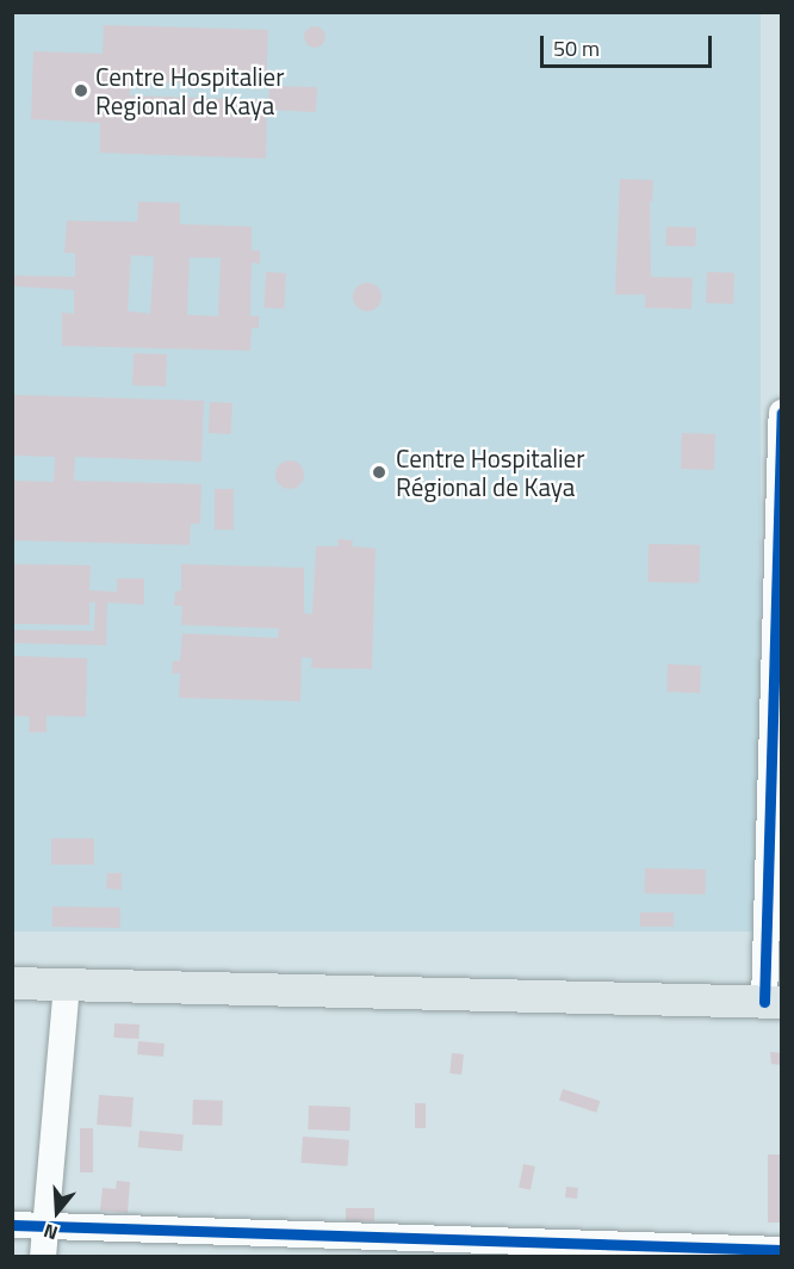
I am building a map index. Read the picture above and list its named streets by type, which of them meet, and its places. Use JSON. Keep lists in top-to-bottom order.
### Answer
{
  "places": ["Centre Hospitalier Regional de Kaya", "Centre Hospitalier Régional de Kaya"],
  "scale_bar": "50 m",
  "north": "bottom"
}
